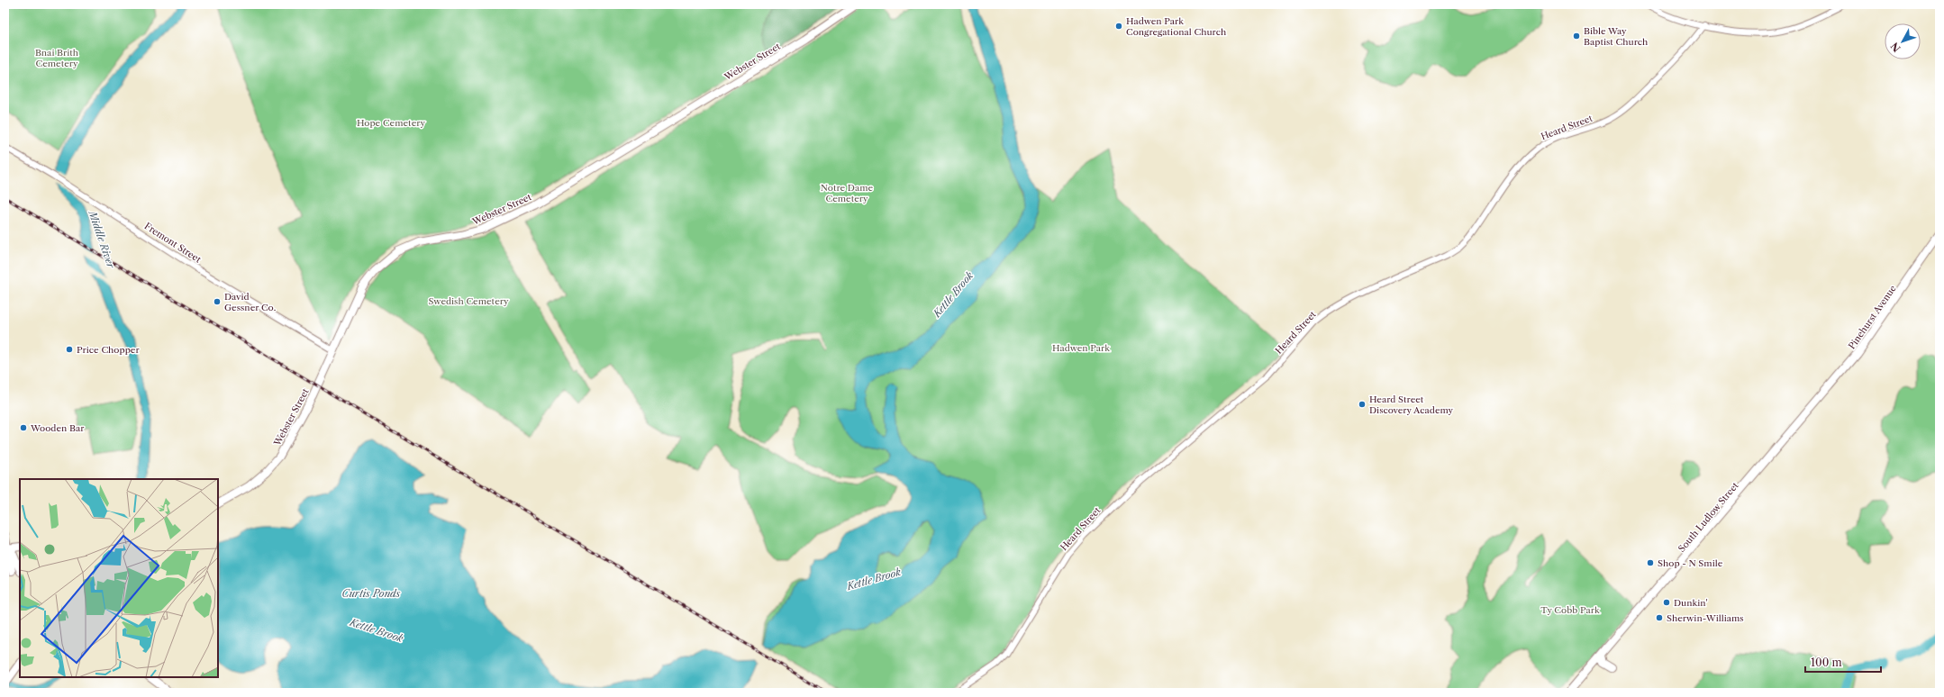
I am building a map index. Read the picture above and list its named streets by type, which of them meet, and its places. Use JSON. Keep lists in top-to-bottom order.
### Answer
{
  "streets": {
    "main road": ["Webster Street", "Pinehurst Avenue", "South Ludlow Street"],
    "street": ["Heard Street", "Fremont Street"]
  },
  "crossings": [
    ["Webster Street", "Fremont Street"],
    ["Pinehurst Avenue", "South Ludlow Street"]
  ],
  "water": ["Middle River", "Kettle Brook", "Curtis Ponds"],
  "parks": [
    "Bnai Brith Cemetery",
    "Hope Cemetery",
    "Notre Dame Cemetery",
    "Swedish Cemetery",
    "Hadwen Park",
    "Ty Cobb Park"
  ],
  "places": [
    "Hadwen Park Congregational Church",
    "Bible Way Baptist Church",
    "David Gessner Co.",
    "Price Chopper",
    "Heard Street Discovery Academy",
    "Wooden Bar",
    "Shop - N Smile",
    "Dunkin'",
    "Sherwin-Williams"
  ],
  "scale_bar": "100 m",
  "north": "bottom left"
}
